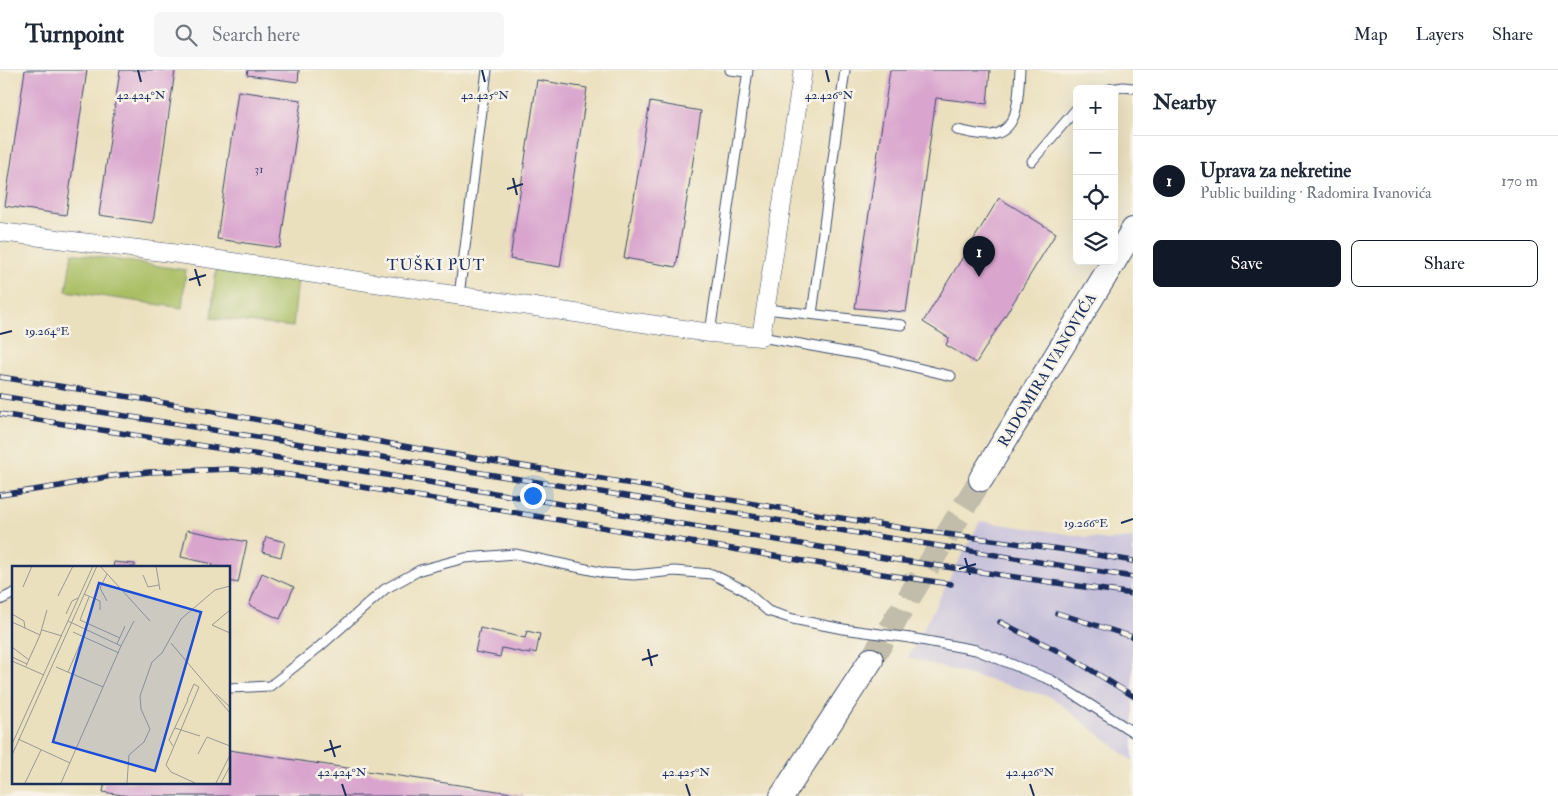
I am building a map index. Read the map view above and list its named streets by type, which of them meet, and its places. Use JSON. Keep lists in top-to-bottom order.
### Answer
{
  "streets": {
    "main road": ["RADOMIRA IVANOVIĆA"]
  },
  "districts": ["TUŠKI PUT"],
  "house_numbers": ["31"],
  "page": {
    "header": "Turnpoint",
    "search": "Search here",
    "nav": ["Map", "Layers", "Share"],
    "heading": "Nearby",
    "map_buttons": ["+", "−"],
    "list": [
      {
        "mark": "1",
        "name": "Uprava za nekretine",
        "note": "Public building · Radomira Ivanovića",
        "value": "170 m"
      }
    ],
    "buttons": ["Save", "Share"],
    "pins": "1"
  },
  "coordinates": [
    "42.424°N",
    "42.425°N",
    "42.426°N",
    "19.264°E",
    "19.266°E"
  ]
}
